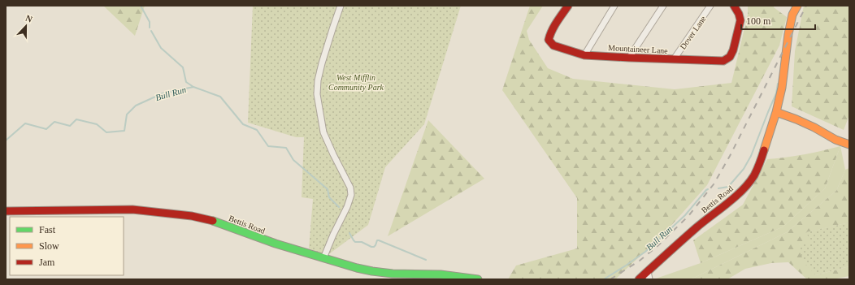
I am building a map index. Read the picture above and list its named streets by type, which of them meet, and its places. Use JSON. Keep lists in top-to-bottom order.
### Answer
{
  "streets": {
    "street": ["Dover Lane", "Mountaineer Lane", "Bettis Road"]
  },
  "crossings": [
    ["Dover Lane", "Mountaineer Lane"]
  ],
  "water": ["Bull Run"],
  "parks": ["West Mifflin Community Park"],
  "legend": ["Fast", "Slow", "Jam"],
  "scale_bar": "100 m",
  "north": "top"
}
